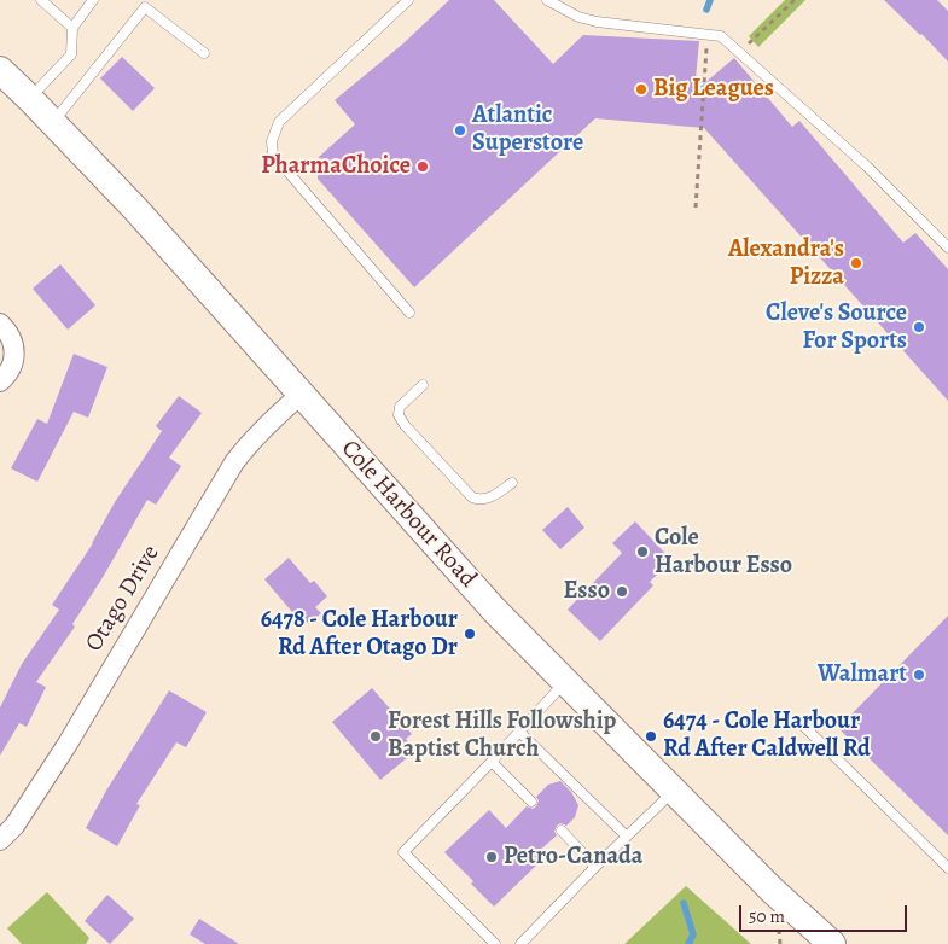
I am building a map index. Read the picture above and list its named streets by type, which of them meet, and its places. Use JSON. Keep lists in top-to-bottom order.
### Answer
{
  "streets": {
    "main road": ["Cole Harbour Road"],
    "street": ["Otago Drive"]
  },
  "crossings": [
    ["Cole Harbour Road", "Otago Drive"]
  ],
  "places": [
    "Big Leagues",
    "Atlantic Superstore",
    "PharmaChoice",
    "Alexandra's Pizza",
    "Cleve's Source For Sports",
    "Cole Harbour Esso",
    "Esso",
    "6478 - Cole Harbour Rd After Otago Dr",
    "Walmart",
    "Forest Hills Followship Baptist Church",
    "6474 - Cole Harbour Rd After Caldwell Rd",
    "Petro-Canada"
  ],
  "scale_bar": "50 m"
}
